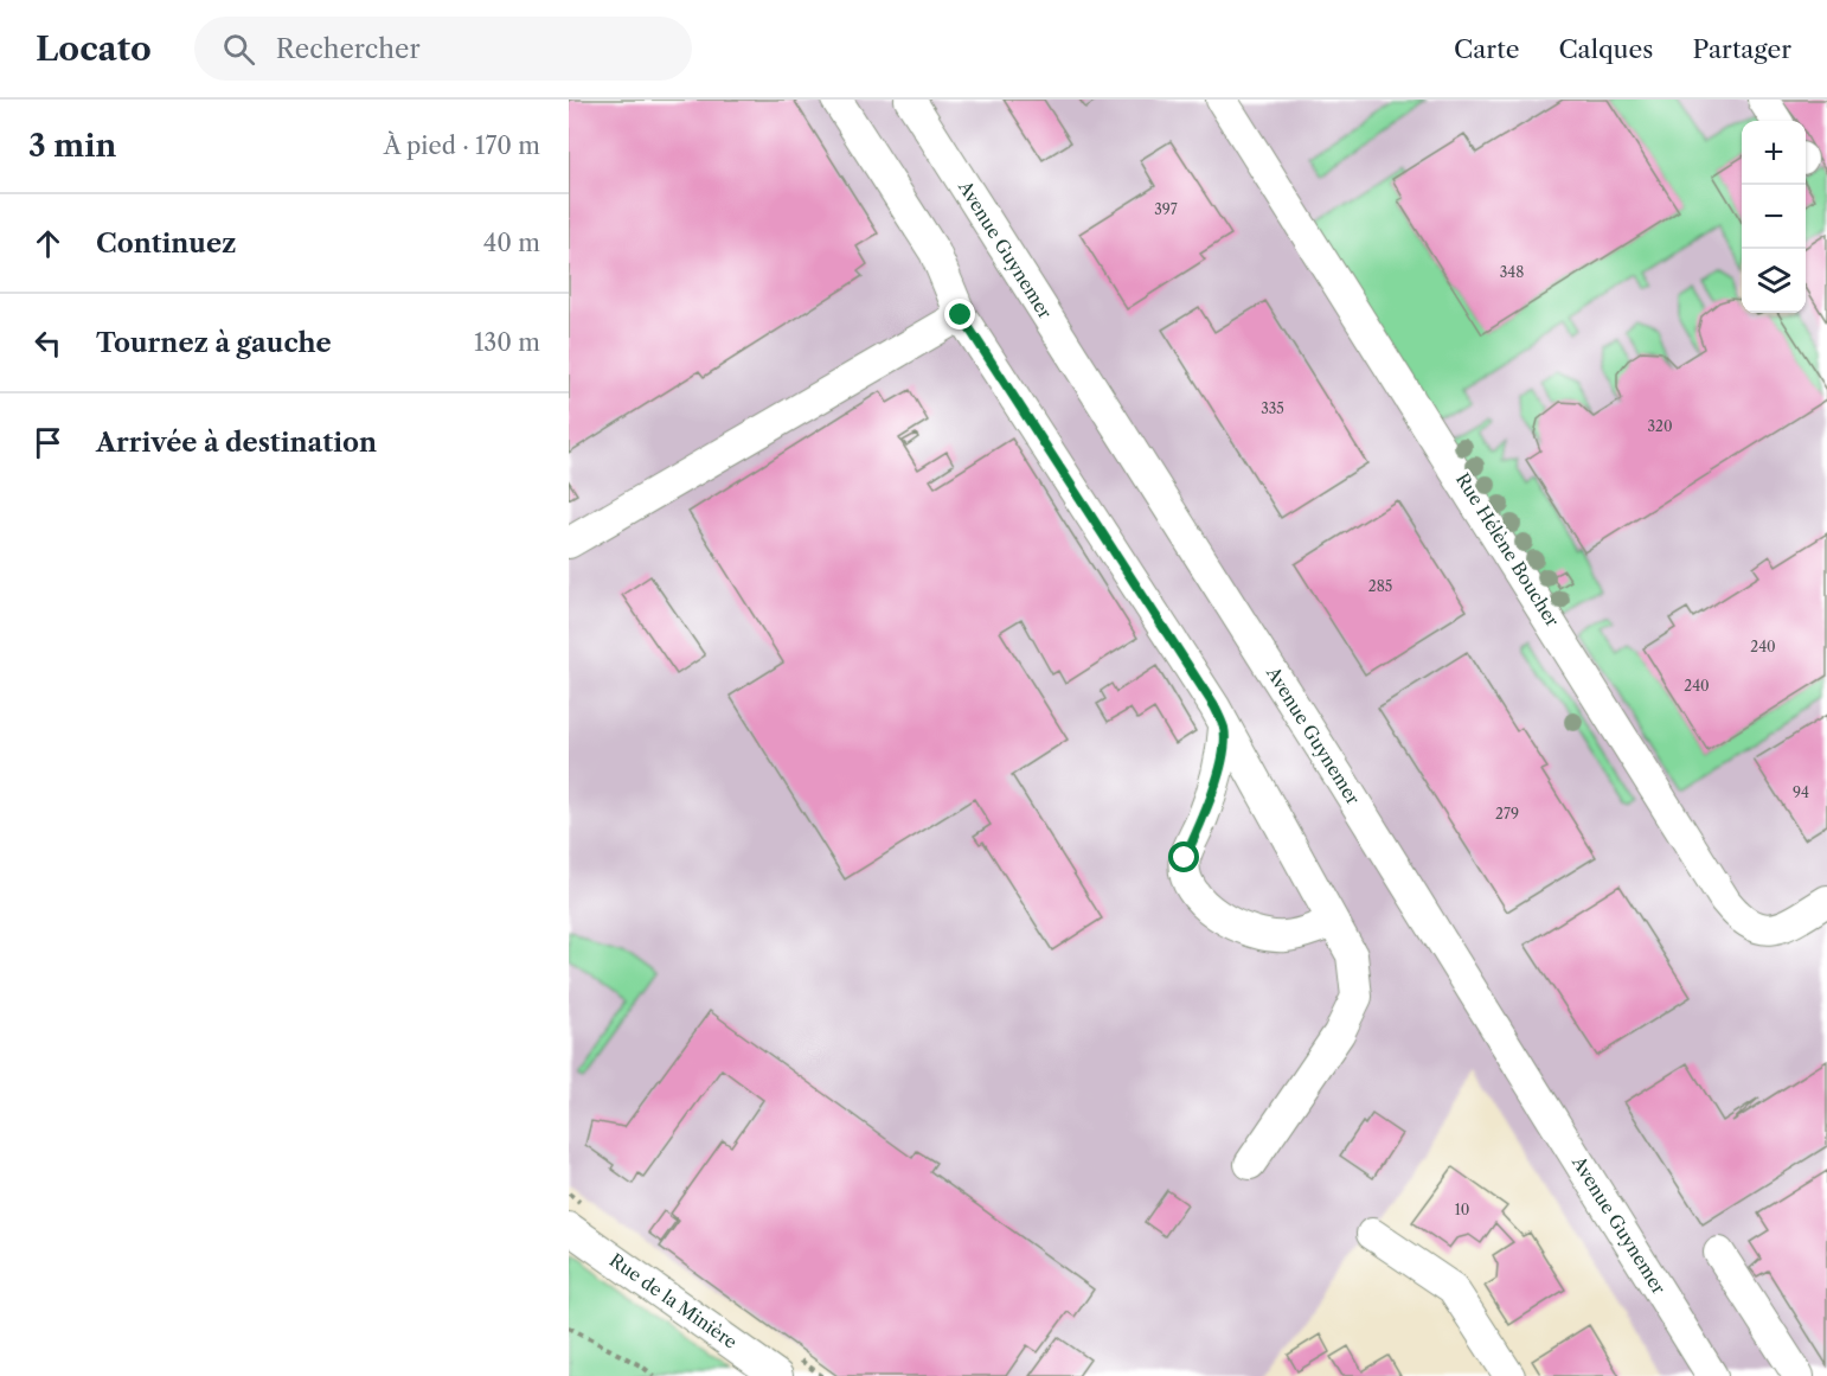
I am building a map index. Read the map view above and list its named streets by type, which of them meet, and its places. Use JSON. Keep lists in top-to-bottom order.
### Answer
{
  "streets": {
    "street": ["Avenue Guynemer", "Rue Hélène Boucher", "Rue de la Minière"]
  },
  "house_numbers": [
    "397",
    "348",
    "335",
    "320",
    "285",
    "240",
    "240",
    "94",
    "279",
    "10"
  ],
  "page": {
    "header": "Locato",
    "search": "Rechercher",
    "nav": ["Carte", "Calques", "Partager"],
    "heading": ["3 min", "À pied · 170 m"],
    "map_buttons": ["+", "−"],
    "list": [
      ["Continuez", "40 m"],
      ["Tournez à gauche", "130 m"],
      "Arrivée à destination"
    ]
  }
}
